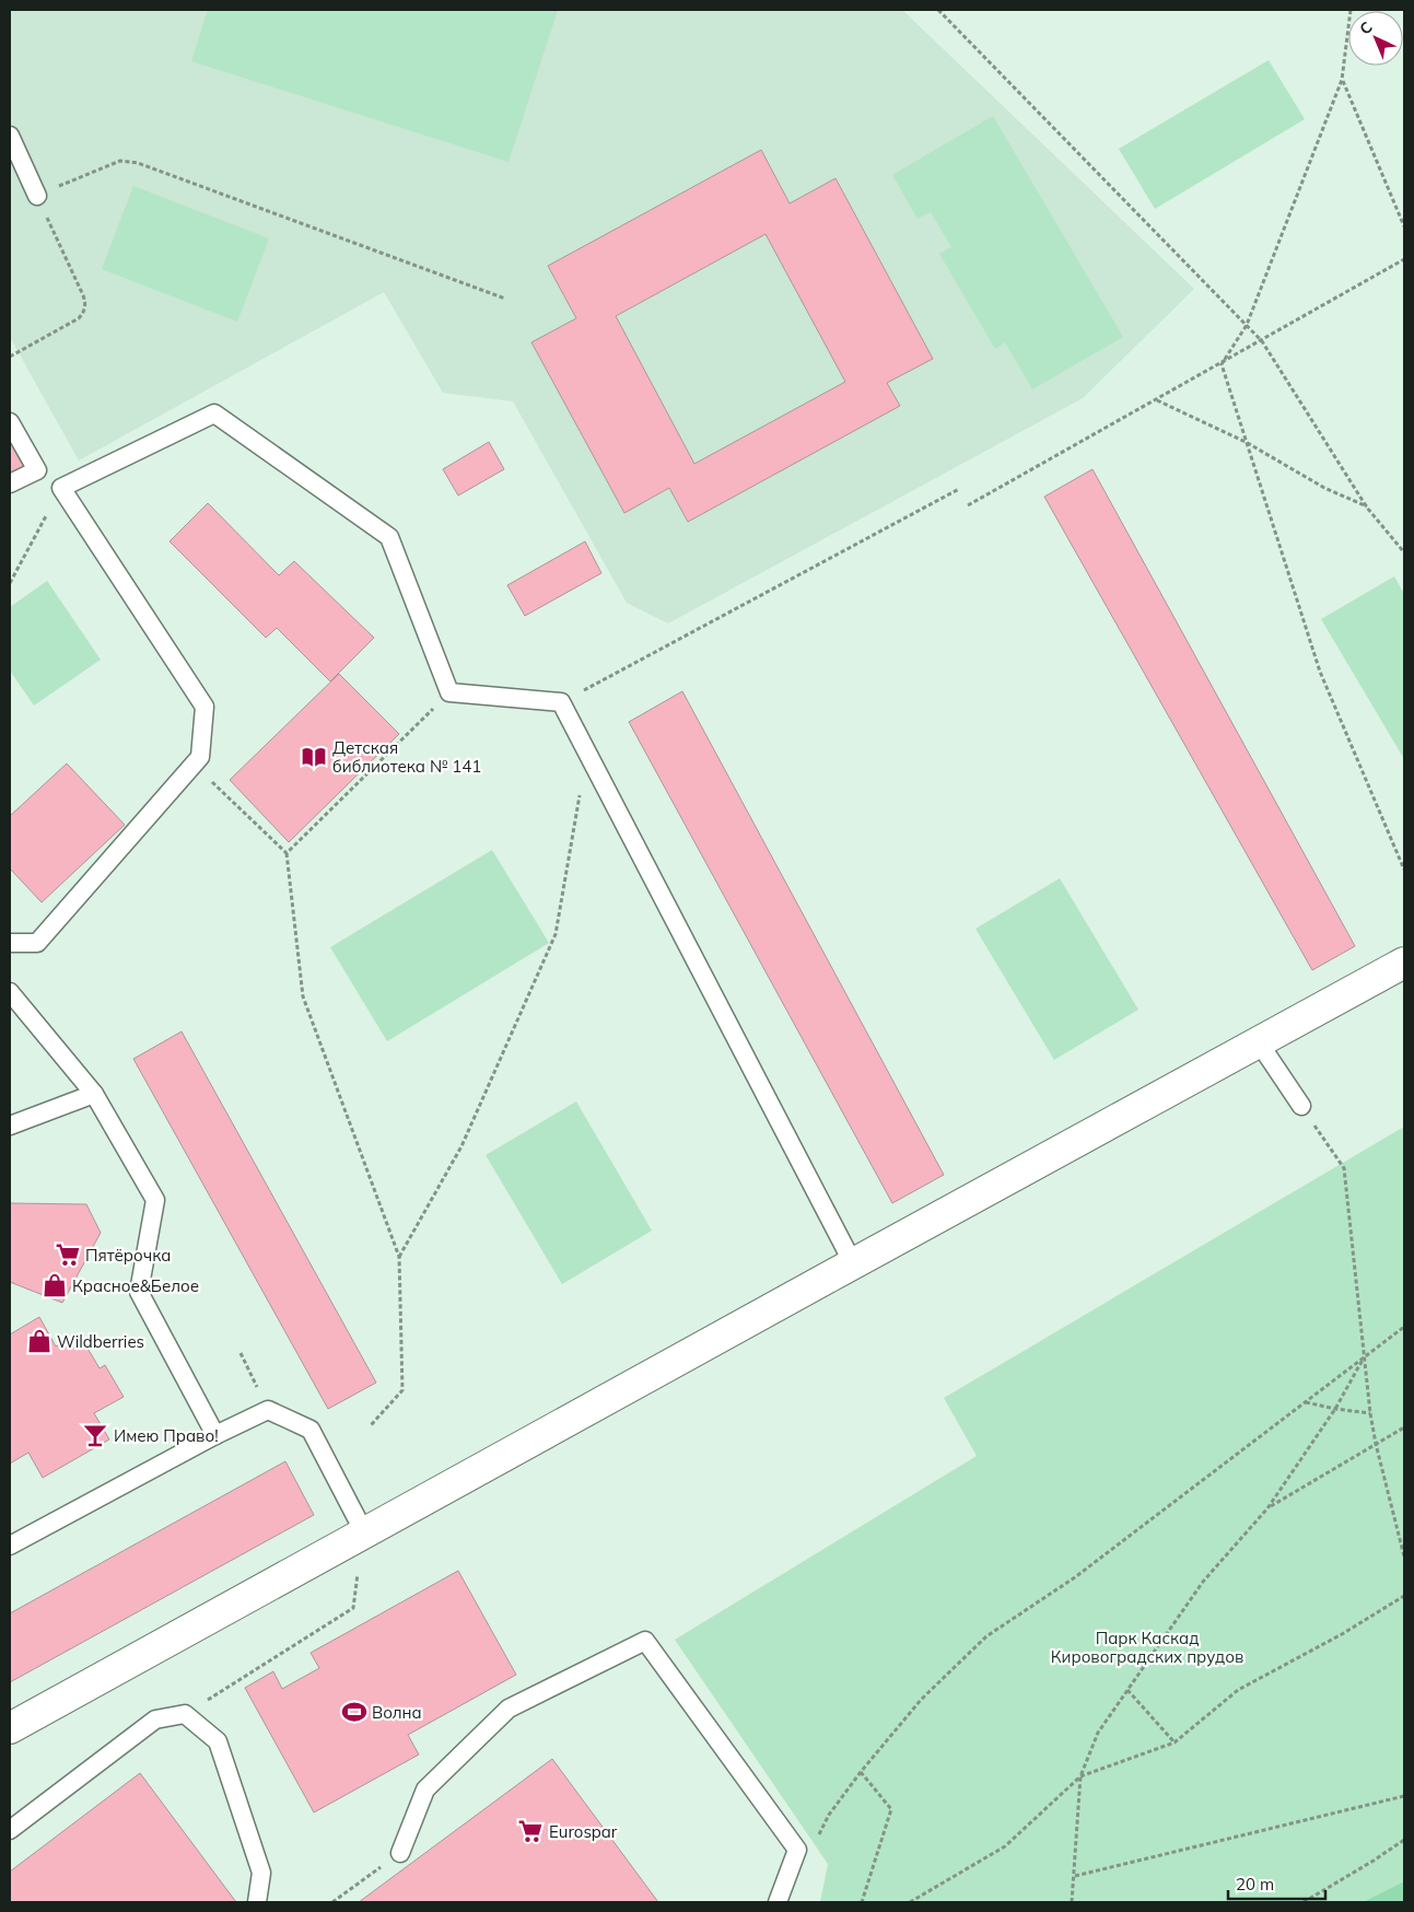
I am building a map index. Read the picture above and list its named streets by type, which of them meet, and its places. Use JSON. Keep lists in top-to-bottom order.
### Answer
{
  "parks": ["Парк Каскад Кировоградских прудов"],
  "places": {
    "library": ["Детская библиотека № 141"],
    "supermarket": ["Пятёрочка", "Eurospar"],
    "shop": ["Красное&Белое", "Wildberries"],
    "bar": ["Имею Право!"],
    "sports": ["Волна"]
  },
  "scale_bar": "20 m",
  "north": "top left"
}
